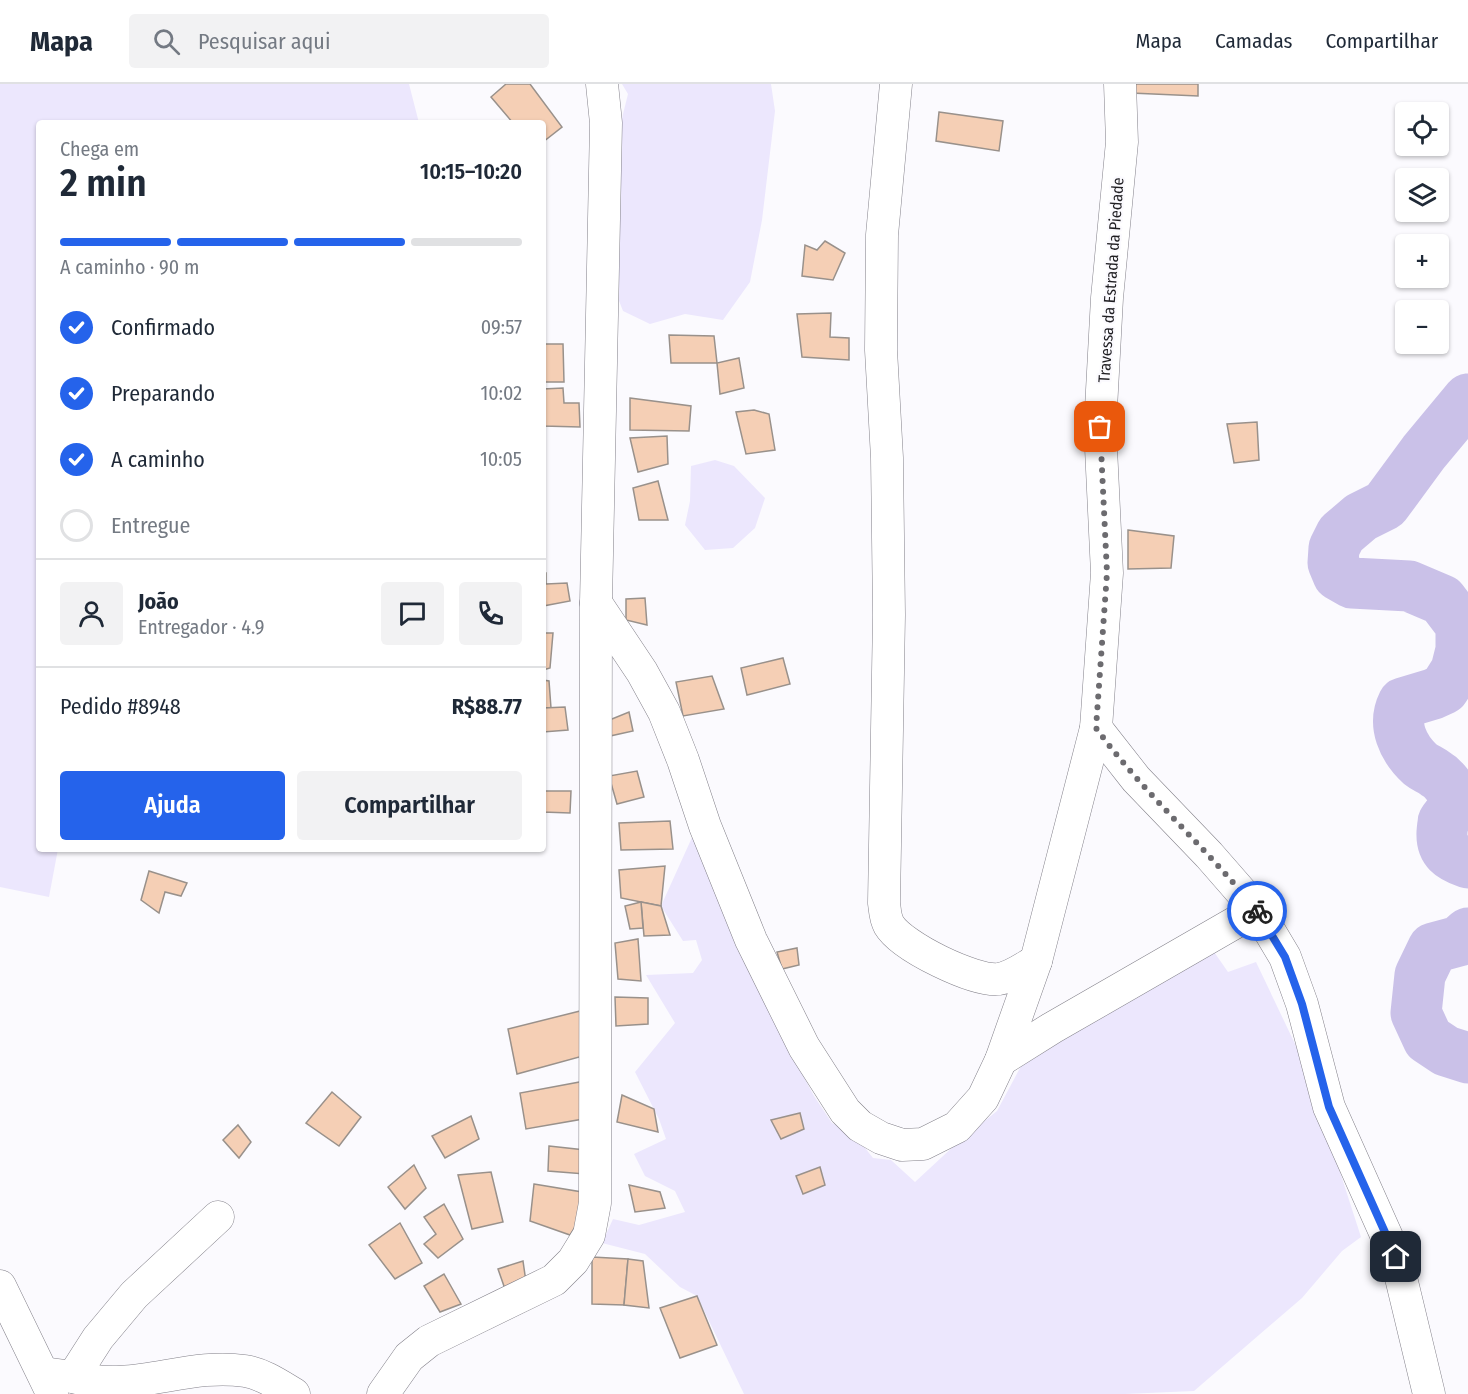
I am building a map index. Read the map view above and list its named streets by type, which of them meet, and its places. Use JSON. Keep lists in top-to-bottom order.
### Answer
{
  "streets": {
    "street": ["Travessa da Estrada da Piedade"]
  },
  "page": {
    "header": "Mapa",
    "search": "Pesquisar aqui",
    "nav": ["Mapa", "Camadas", "Compartilhar"],
    "map_buttons": ["+", "−"],
    "heading": ["2 min", "Chega em", "10:15–10:20"],
    "panel": [
      "João",
      "Entregador · 4.9",
      "Pedido #8948",
      "R$88.77"
    ],
    "bar": "A caminho · 90 m",
    "list": [
      ["Confirmado", "09:57"],
      ["Preparando", "10:02"],
      ["A caminho", "10:05"],
      "Entregue"
    ],
    "buttons": ["Ajuda", "Compartilhar"]
  }
}
